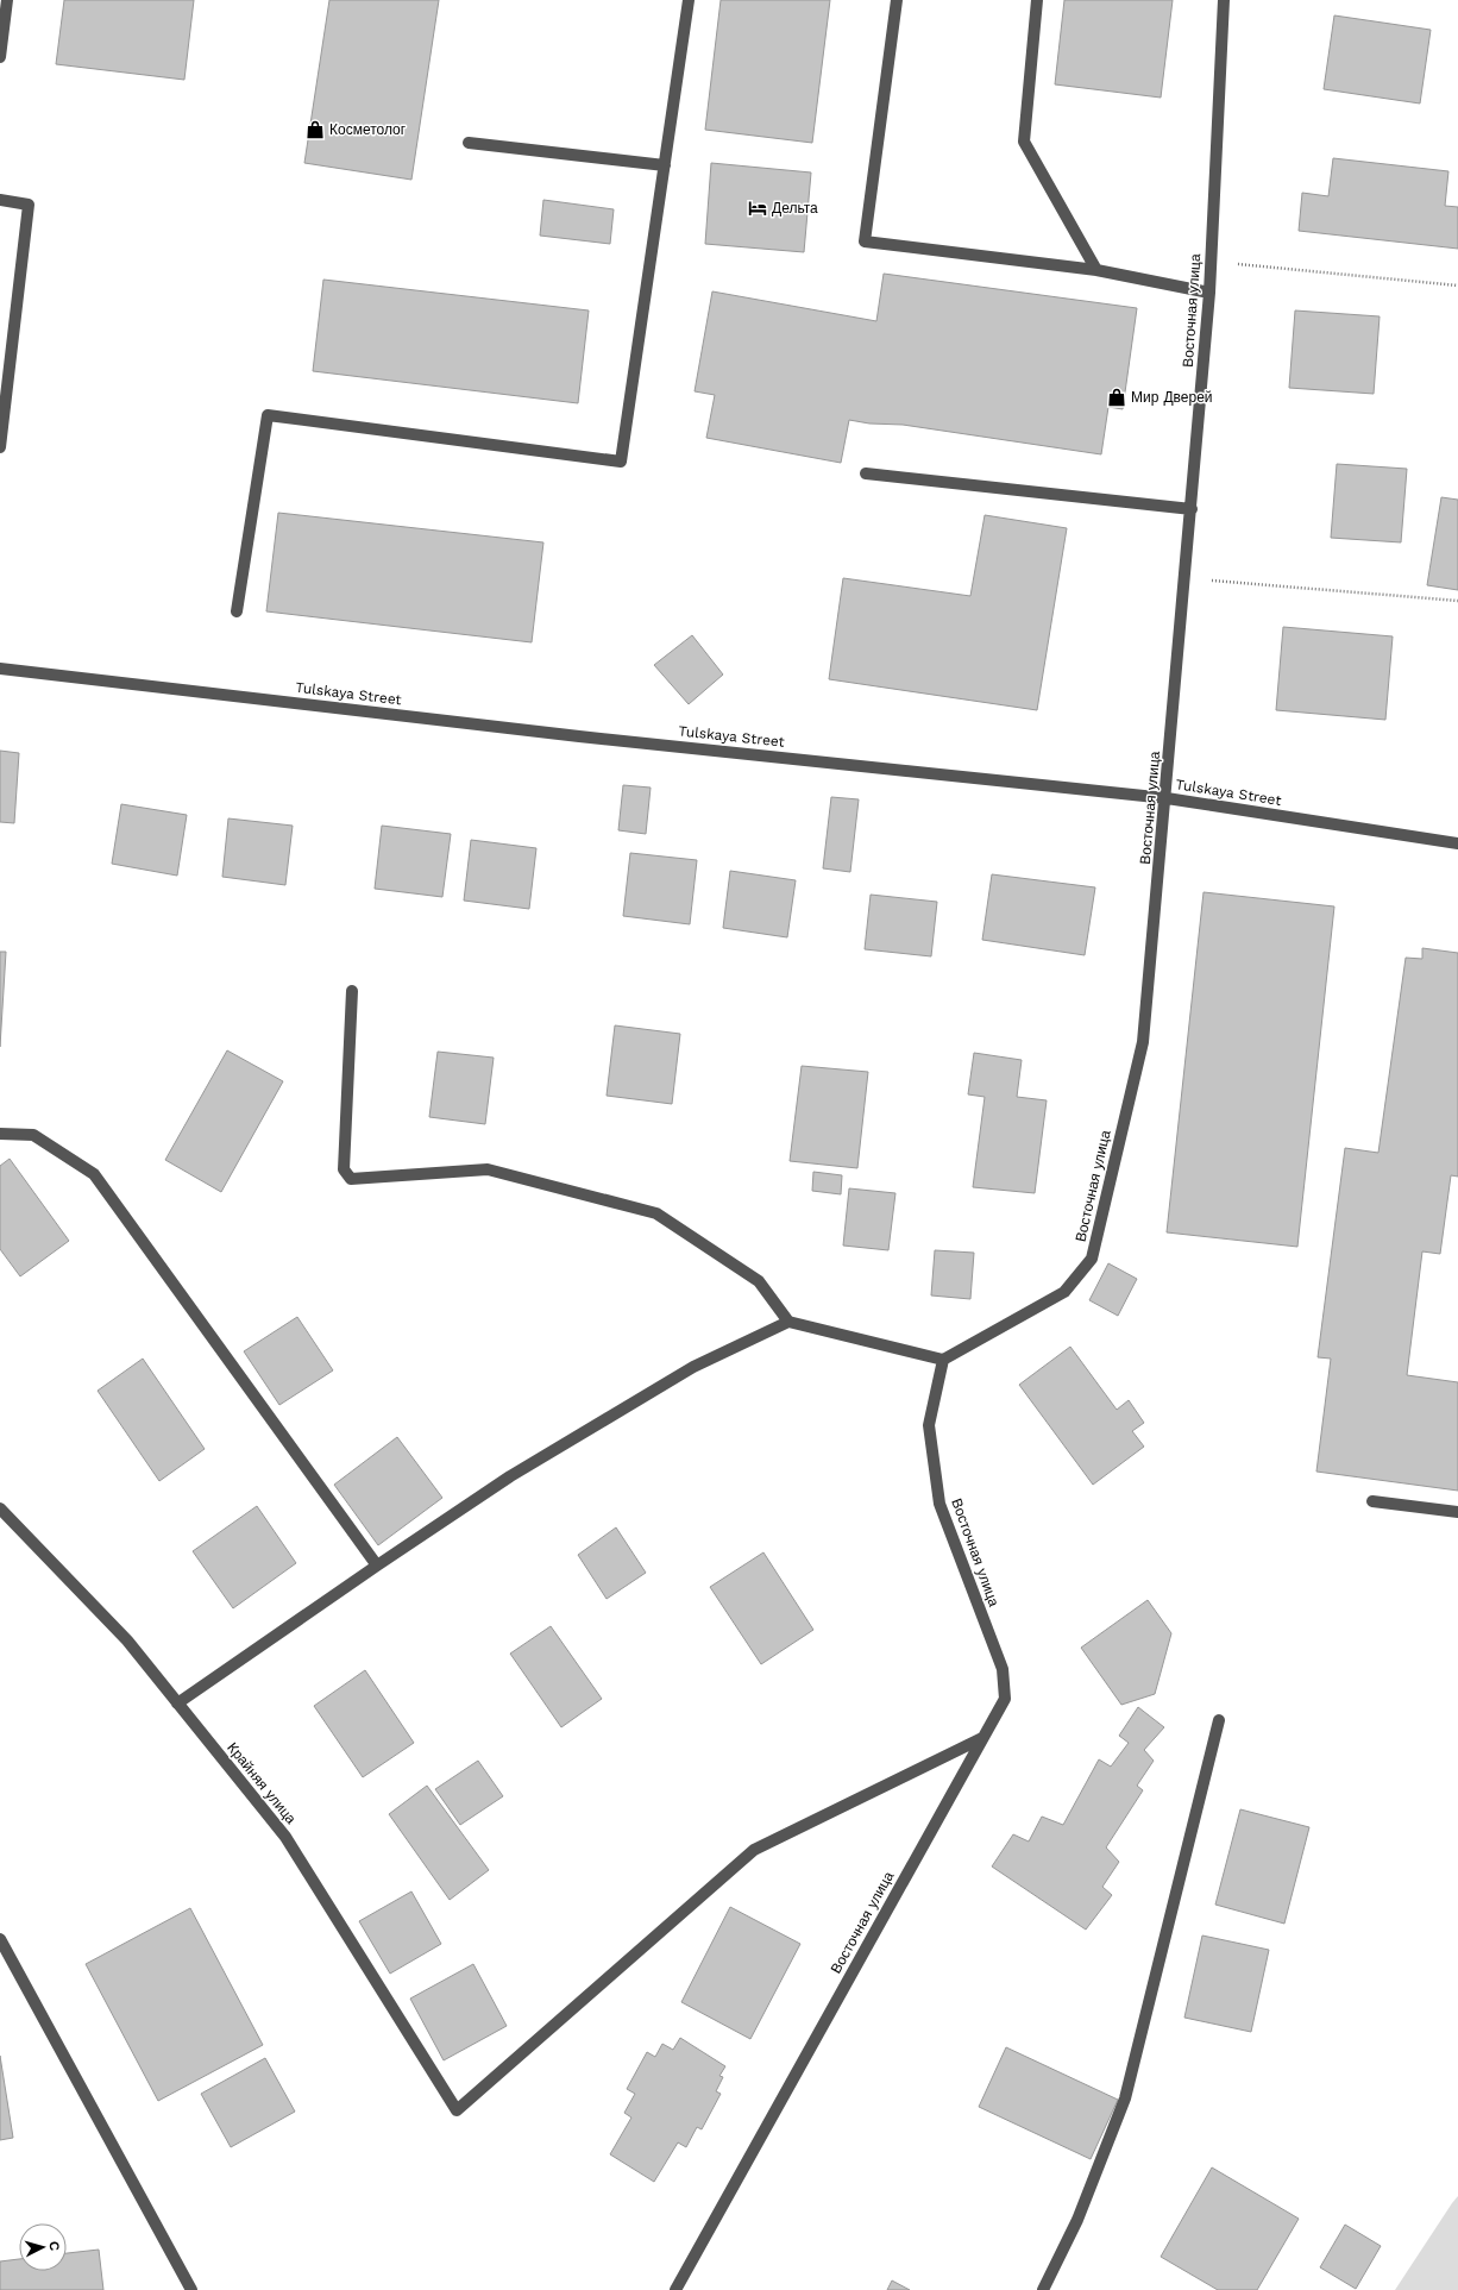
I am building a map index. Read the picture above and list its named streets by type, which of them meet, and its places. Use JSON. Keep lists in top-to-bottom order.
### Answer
{
  "streets": {
    "street": ["Восточная улица", "Tulskaya Street", "Крайняя улица"]
  },
  "crossings": [
    ["Восточная улица", "Tulskaya Street"],
    ["Восточная улица", "Крайняя улица"]
  ],
  "places": {
    "shop": ["Косметолог", "Мир Дверей"],
    "hotel": ["Дельта"]
  },
  "north": "right"
}
